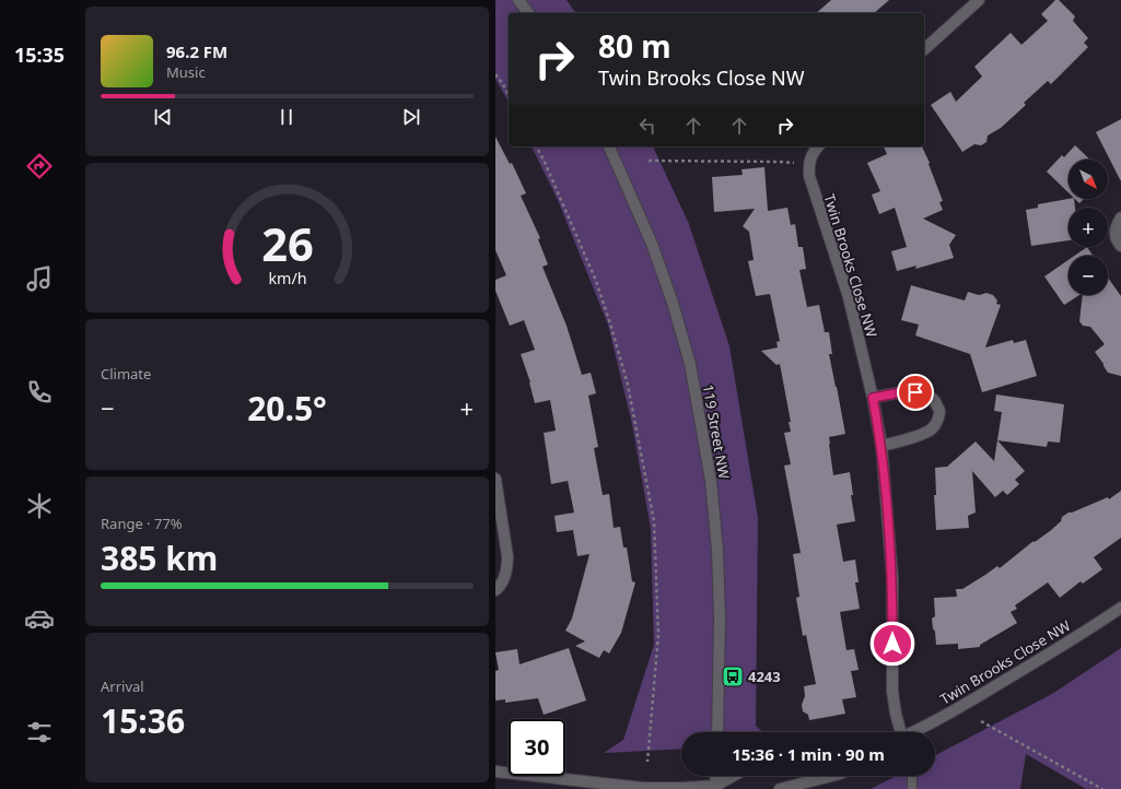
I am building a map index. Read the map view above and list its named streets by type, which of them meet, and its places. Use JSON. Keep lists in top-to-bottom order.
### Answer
{
  "streets": {
    "street": ["Twin Brooks Close NW", "119 Street NW"]
  },
  "places": {
    "bus stop": ["4243"]
  },
  "north": "bottom right",
  "page": {
    "tabs": "15:35",
    "turn": ["80 m", "Twin Brooks Close NW"],
    "song": ["96.2 FM", "Music"],
    "map_buttons": ["+", "−"],
    "tile": [
      "Climate",
      ["Range · 77%", "385 km"],
      ["Arrival", "15:36"]
    ],
    "heat": ["−", "20.5°", "+"],
    "limit": "30",
    "trip": "15:36 · 1 min · 90 m",
    "gauge": ["26", "km/h"]
  }
}
